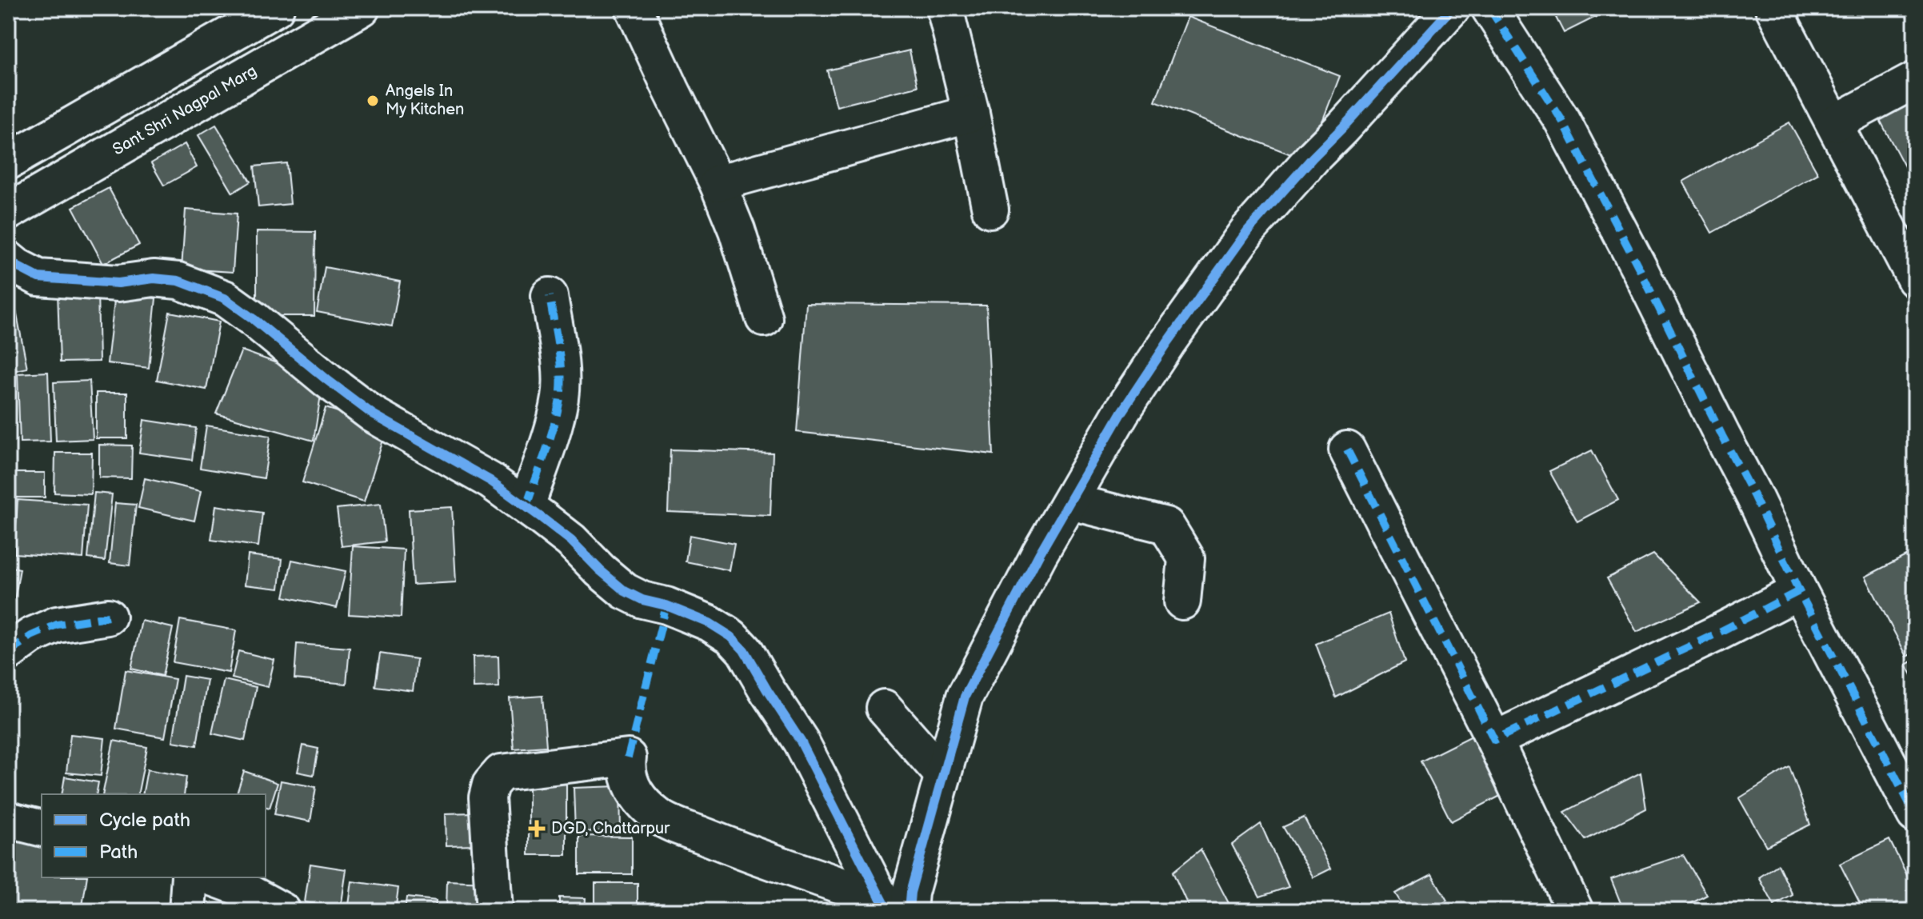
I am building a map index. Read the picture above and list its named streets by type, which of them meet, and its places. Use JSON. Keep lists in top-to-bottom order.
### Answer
{
  "streets": {
    "street": ["Sant Shri Nagpal Marg"]
  },
  "places": {
    "other": ["Angels In My Kitchen"],
    "health": ["DGD, Chattarpur"]
  },
  "legend": ["Cycle path", "Path"]
}
